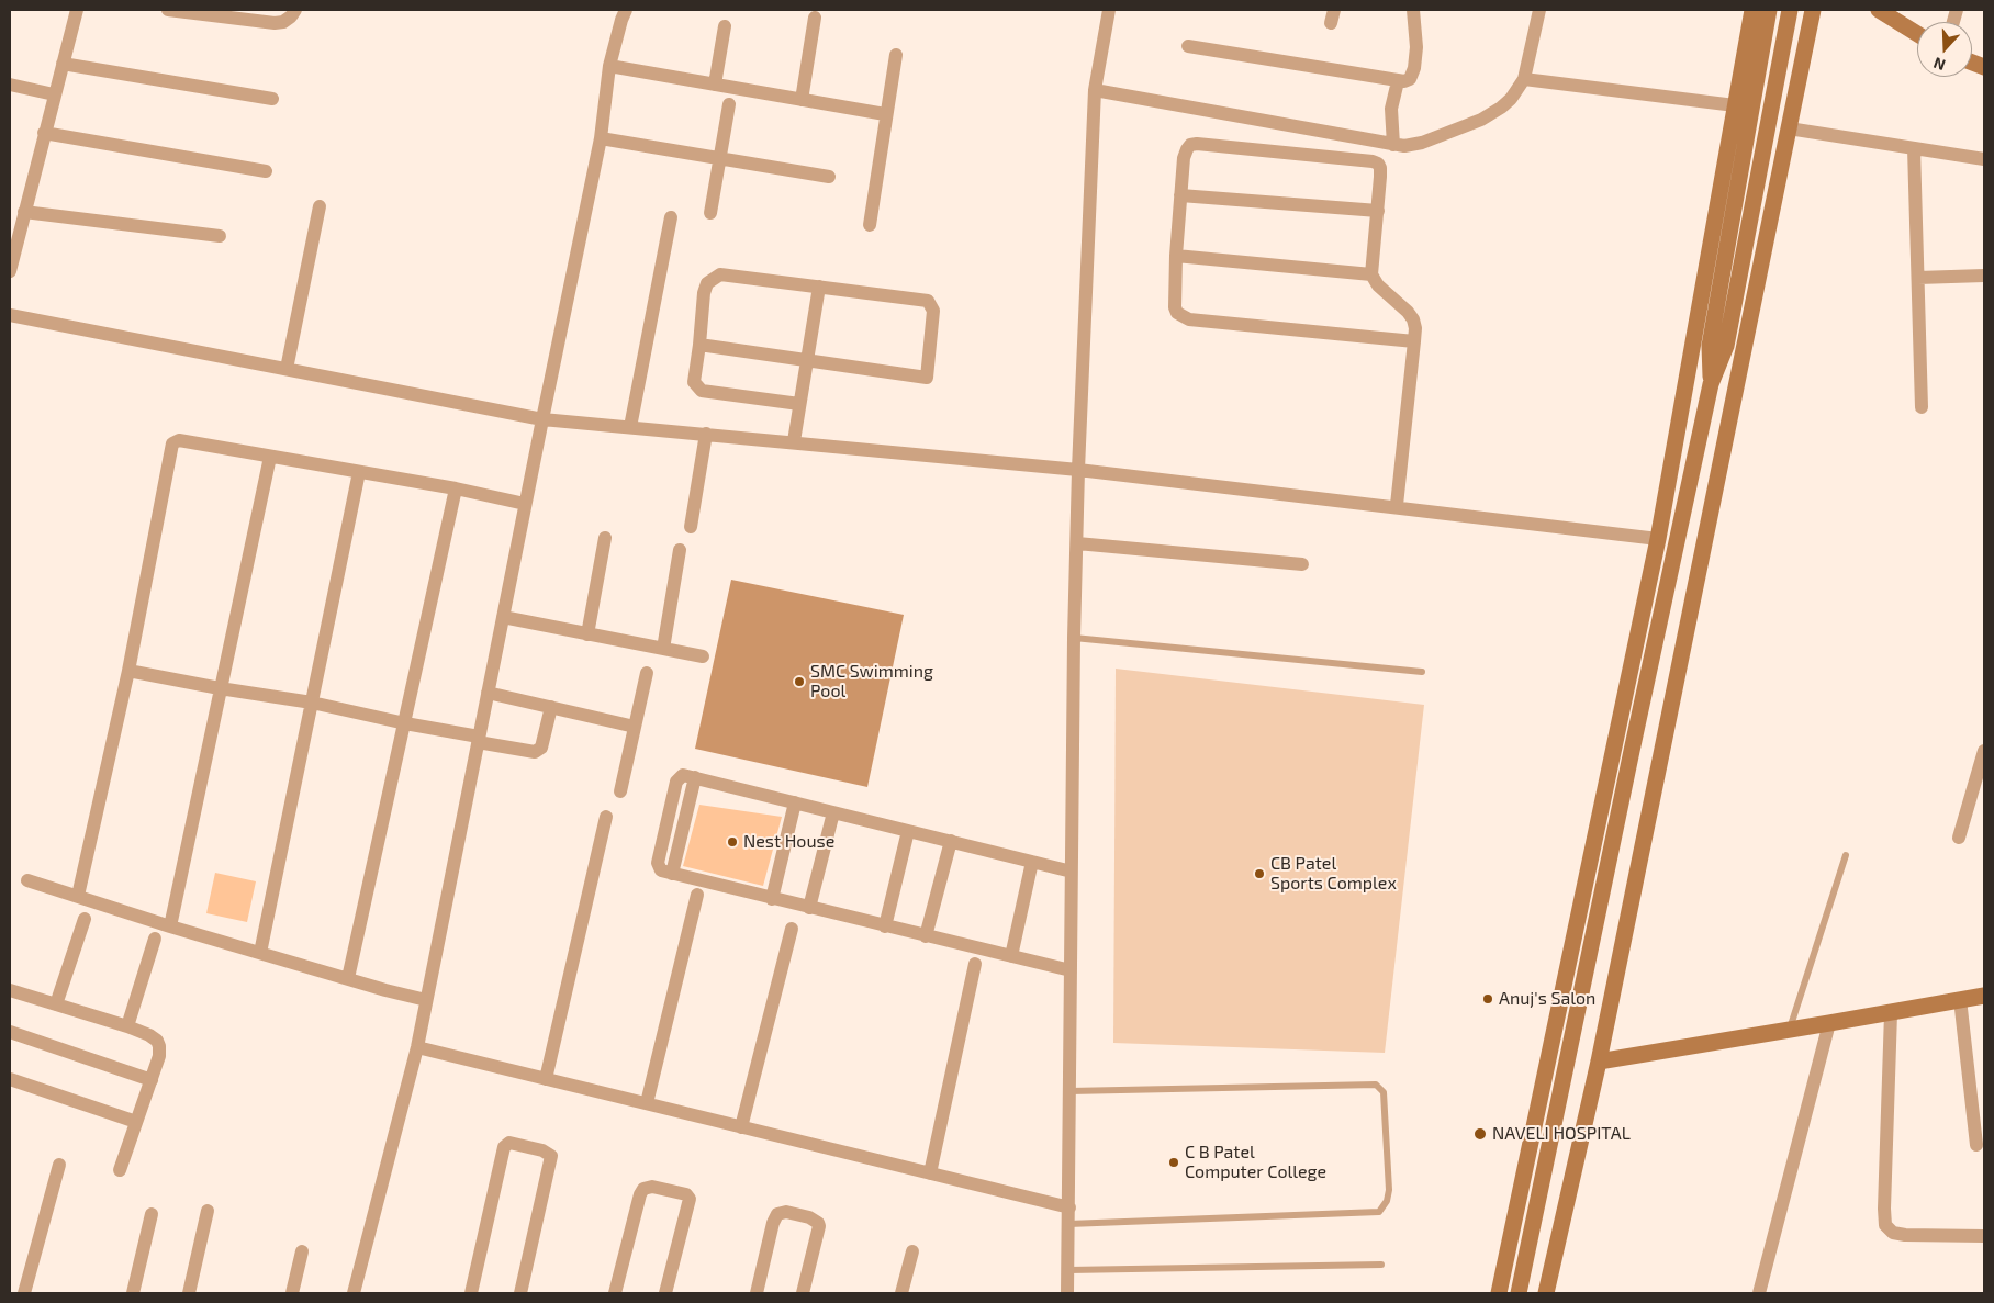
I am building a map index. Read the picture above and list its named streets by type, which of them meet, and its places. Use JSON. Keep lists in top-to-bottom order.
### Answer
{
  "places": [
    "SMC Swimming Pool",
    "Nest House",
    "CB Patel Sports Complex",
    "Anuj's Salon",
    "NAVELI HOSPITAL",
    "C B Patel Computer College"
  ],
  "north": "bottom"
}
